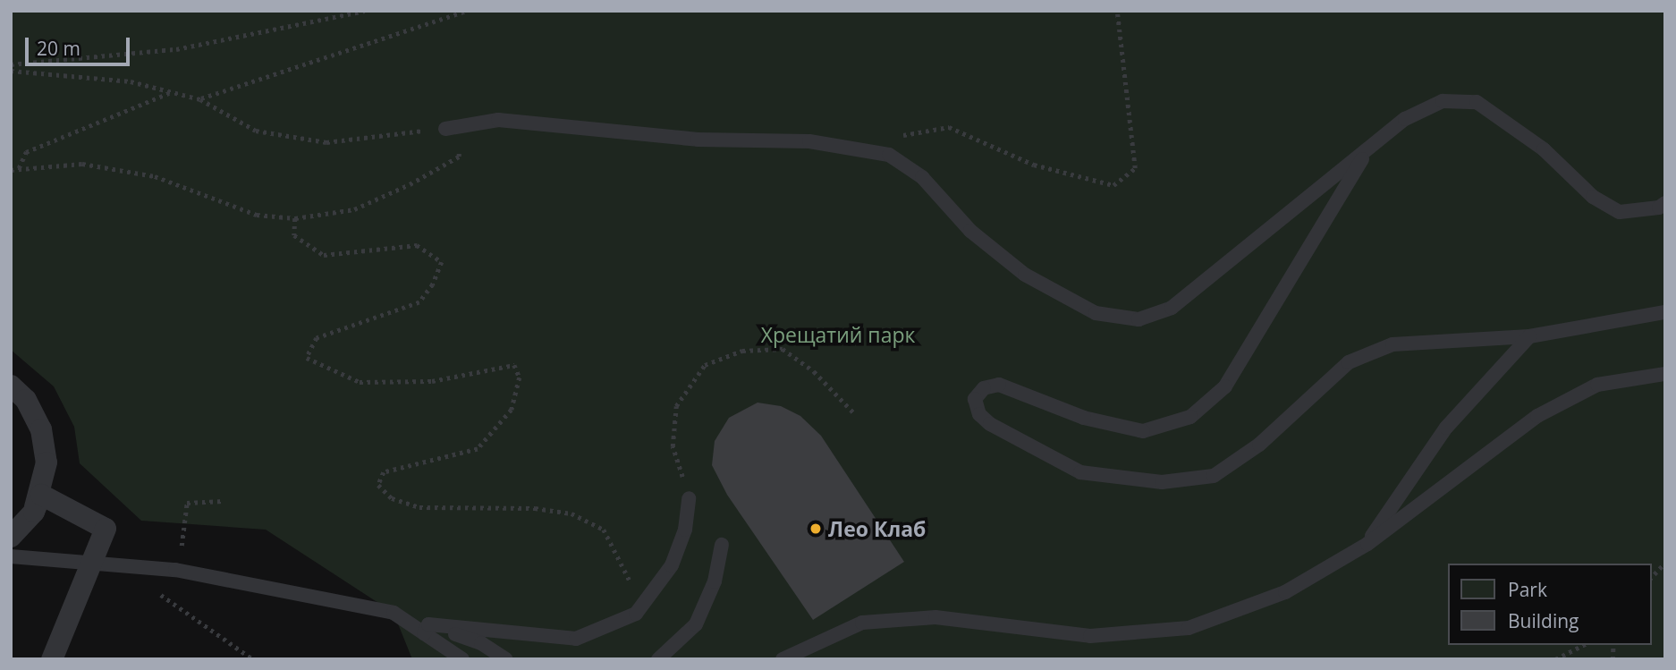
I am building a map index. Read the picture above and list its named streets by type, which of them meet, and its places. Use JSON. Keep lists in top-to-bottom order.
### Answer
{
  "parks": ["Хрещатий парк"],
  "places": ["Лео Клаб"],
  "legend": ["Park", "Building"],
  "scale_bar": "20 m"
}
